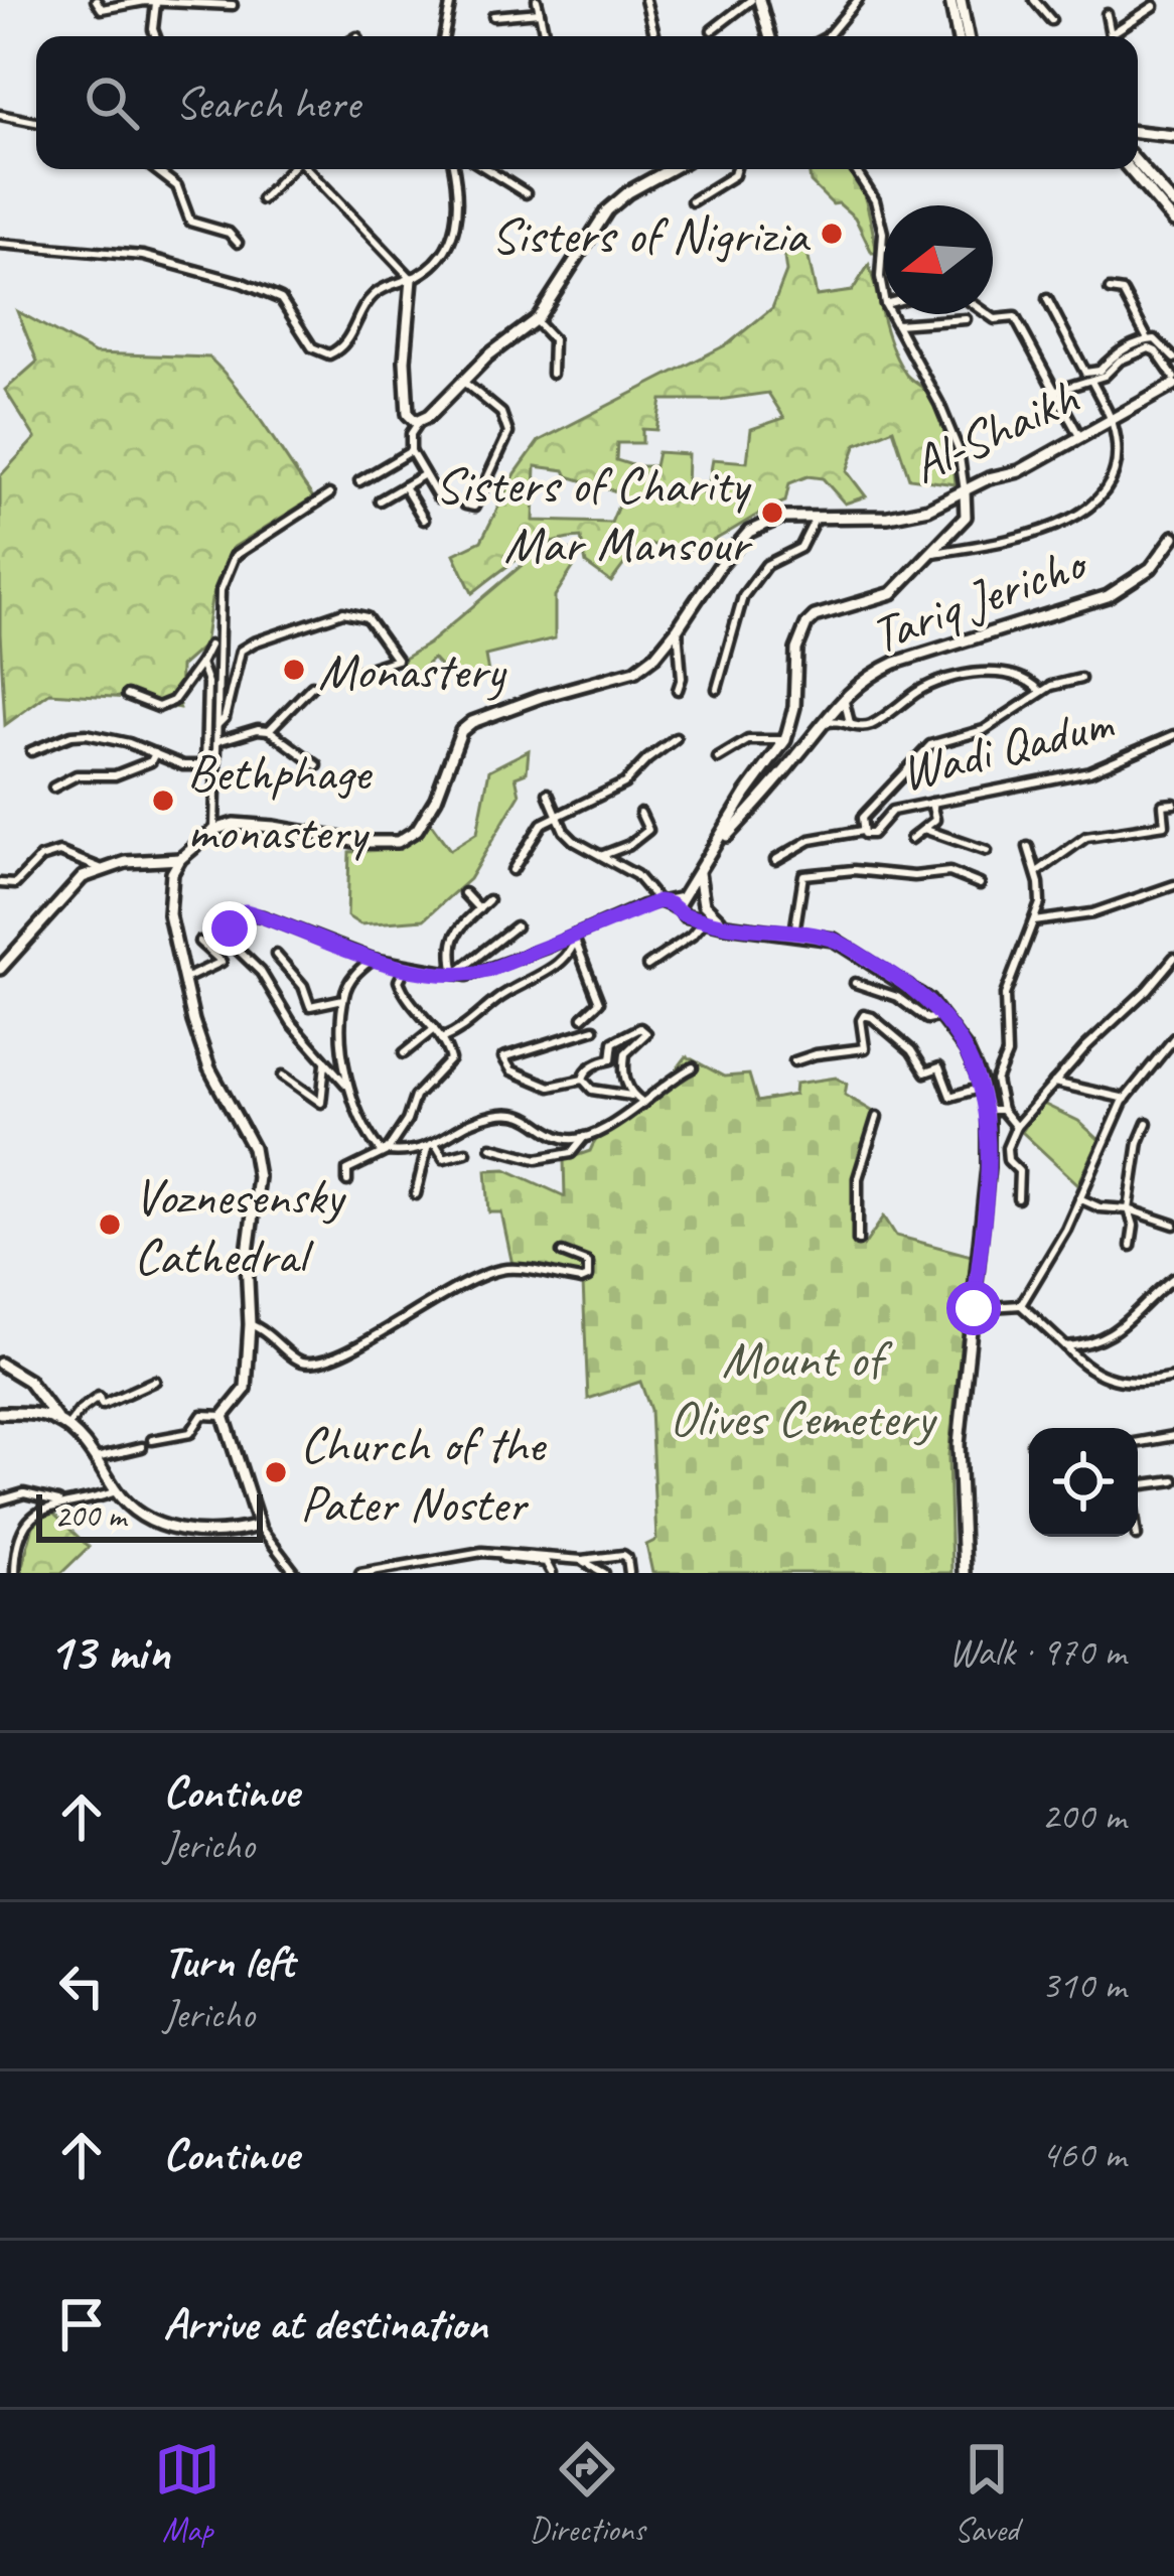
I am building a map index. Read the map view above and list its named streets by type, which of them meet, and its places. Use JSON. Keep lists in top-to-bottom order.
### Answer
{
  "streets": {
    "street": ["Al-Shaikh", "Tariq Jericho", "Wadi Qadum"]
  },
  "parks": ["Mount of Olives Cemetery"],
  "places": [
    "Sisters of Nigrizia",
    "Sisters of Charity Mar Mansour",
    "Monastery",
    "Bethphage monastery",
    "Voznesensky Cathedral",
    "Church of the Pater Noster"
  ],
  "scale_bar": "200 m",
  "north": "left",
  "page": {
    "search": "Search here",
    "scale": "200 m",
    "heading": ["13 min", "Walk · 970 m"],
    "list": [
      ["Continue", "Jericho", "200 m"],
      ["Turn left", "Jericho", "310 m"],
      ["Continue", "460 m"],
      "Arrive at destination"
    ],
    "nav": ["Map", "Directions", "Saved"]
  }
}
